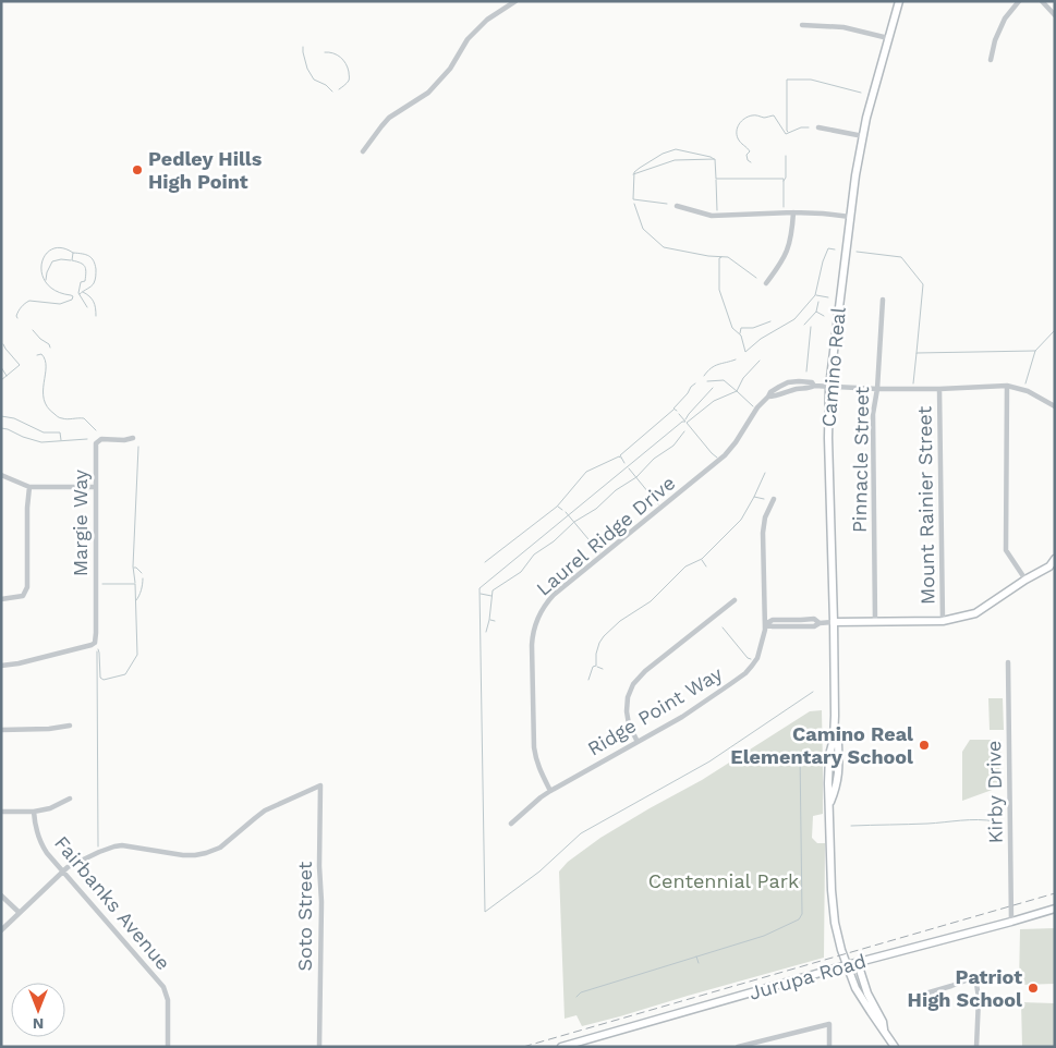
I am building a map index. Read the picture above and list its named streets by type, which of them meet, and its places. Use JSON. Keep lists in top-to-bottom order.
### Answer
{
  "streets": {
    "main road": ["Camino Real", "Jurupa Road"],
    "street": [
      "Pinnacle Street",
      "Mount Rainier Street",
      "Margie Way",
      "Laurel Ridge Drive",
      "Ridge Point Way",
      "Kirby Drive",
      "Fairbanks Avenue",
      "Soto Street"
    ]
  },
  "crossings": [
    ["Camino Real", "Jurupa Road"],
    ["Laurel Ridge Drive", "Ridge Point Way"],
    ["Kirby Drive", "Jurupa Road"],
    ["Fairbanks Avenue", "Soto Street"]
  ],
  "parks": ["Centennial Park"],
  "places": ["Pedley Hills High Point", "Camino Real Elementary School", "Patriot High School"],
  "north": "bottom"
}
